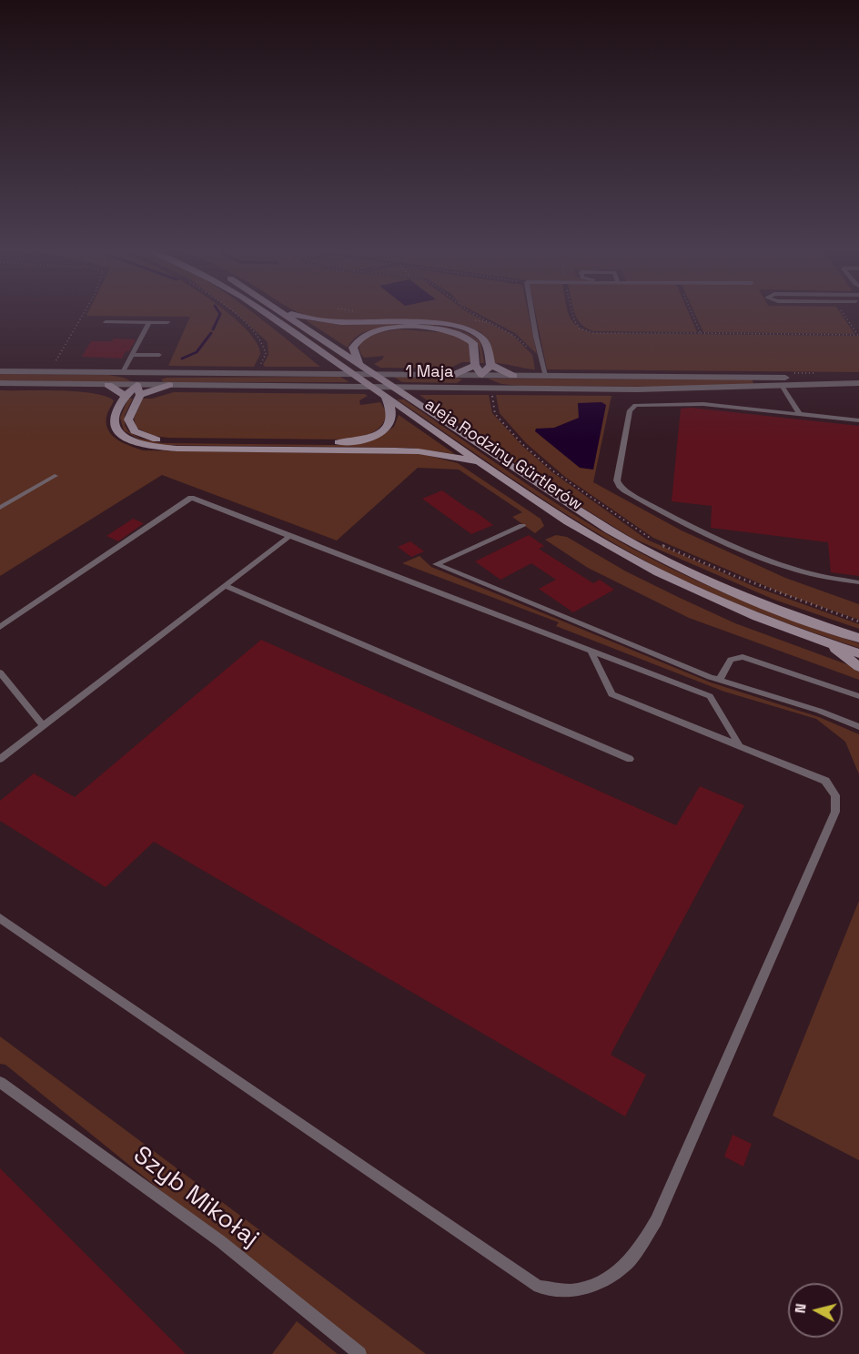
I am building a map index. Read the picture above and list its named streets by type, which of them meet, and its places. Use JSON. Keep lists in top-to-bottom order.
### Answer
{
  "streets": {
    "main road": ["aleja Rodziny Gürtlerów"],
    "street": ["1 Maja"],
    "lane": ["Szyb Mikołaj"]
  },
  "north": "left"
}
